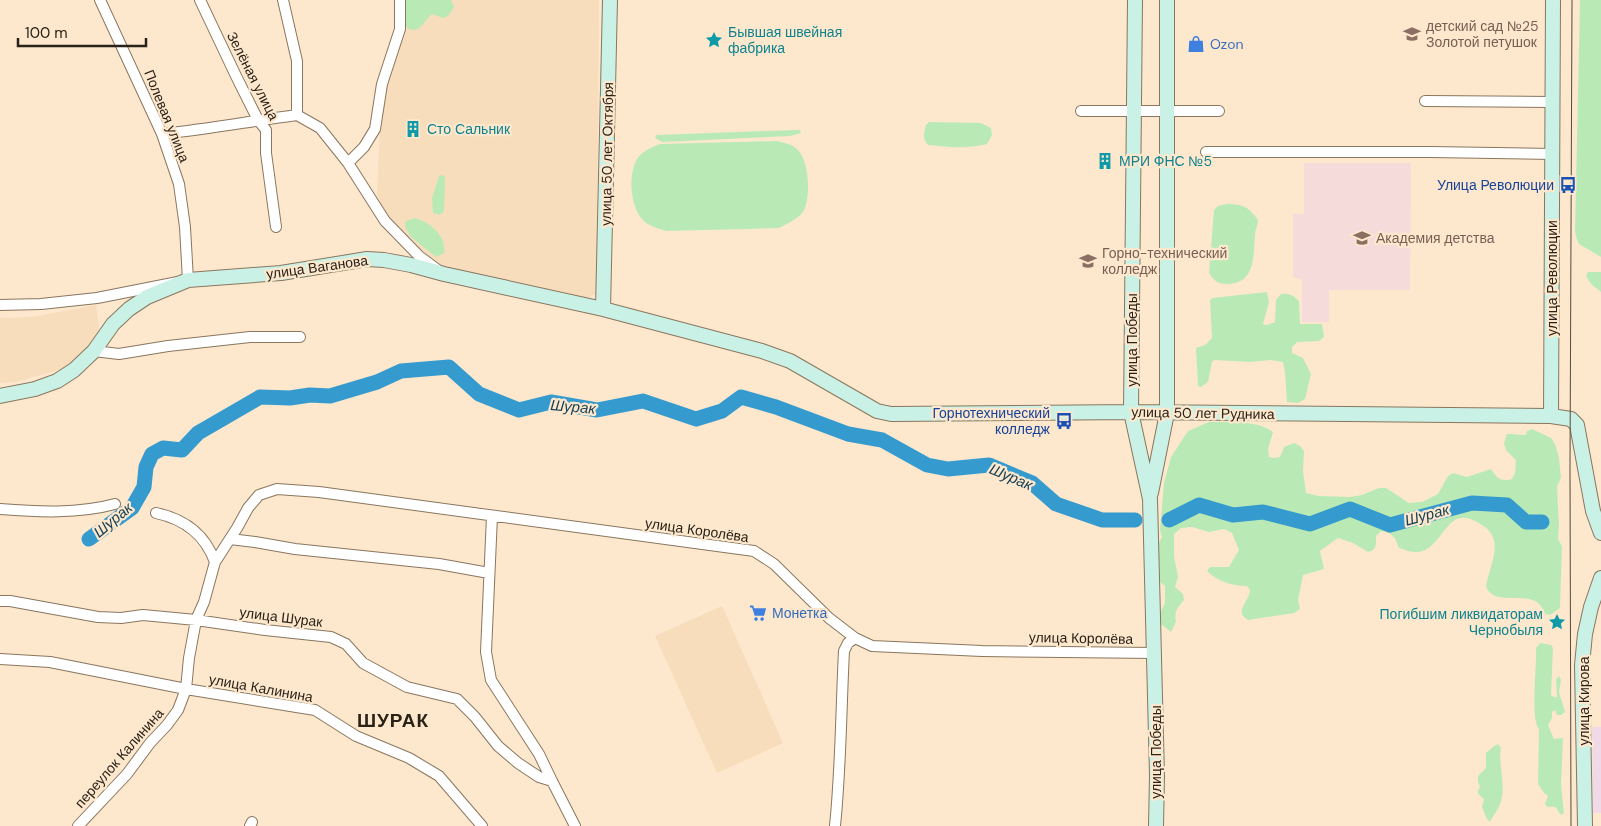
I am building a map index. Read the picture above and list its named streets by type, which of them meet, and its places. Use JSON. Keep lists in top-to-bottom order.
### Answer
{
  "streets": {
    "street": [
      "Зелёная улица",
      "Полевая улица",
      "улица 50 лет Октября",
      "улица Ваганова",
      "улица Революции",
      "улица Победы",
      "улица 50 лет Рудника",
      "улица Королёва",
      "улица Шурак",
      "улица Калинина",
      "улица Кирова",
      "переулок Калинина"
    ]
  },
  "crossings": [
    ["Полевая улица", "улица Ваганова"],
    ["улица 50 лет Октября", "улица Ваганова"],
    ["улица 50 лет Октября", "улица 50 лет Рудника"],
    ["улица Ваганова", "улица 50 лет Рудника"],
    ["улица Революции", "улица 50 лет Рудника"],
    ["улица Победы", "улица 50 лет Рудника"],
    ["улица Победы", "улица Королёва"],
    ["улица Шурак", "переулок Калинина"],
    ["улица Калинина", "переулок Калинина"]
  ],
  "districts": ["ШУРАК"],
  "water": ["Шурак"],
  "places": {
    "school or university": ["детский сад №25 Золотой петушок", "Академия детства", "Горно-технический колледж"],
    "place": ["Бывшая швейная фабрика", "Погибшим ликвидаторам Чернобыля"],
    "shop": ["Ozon"],
    "building": ["Сто Сальник", "МРИ ФНС №5"],
    "bus stop": ["Улица Революции", "Горнотехнический колледж"],
    "supermarket": ["Монетка"]
  },
  "scale_bar": "100 m"
}
